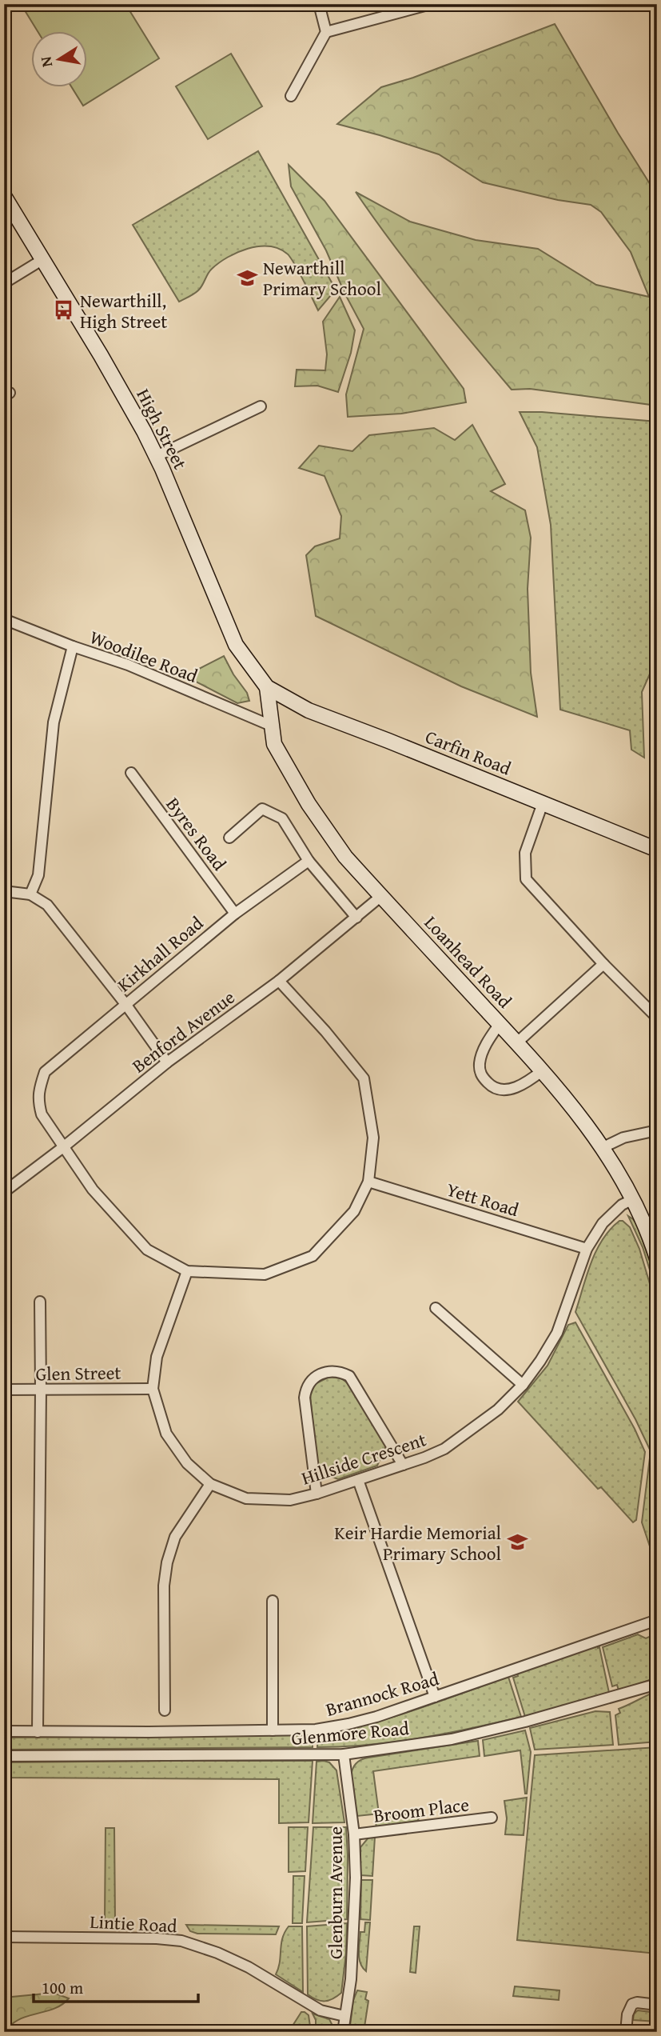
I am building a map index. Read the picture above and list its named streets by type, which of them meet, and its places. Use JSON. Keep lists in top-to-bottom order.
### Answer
{
  "streets": {
    "main road": ["High Street", "Carfin Road", "Loanhead Road"],
    "street": [
      "Woodilee Road",
      "Byres Road",
      "Kirkhall Road",
      "Benford Avenue",
      "Yett Road",
      "Glen Street",
      "Hillside Crescent",
      "Brannock Road",
      "Glenmore Road",
      "Broom Place",
      "Glenburn Avenue",
      "Lintie Road"
    ]
  },
  "crossings": [
    ["High Street", "Carfin Road"],
    ["High Street", "Loanhead Road"],
    ["Woodilee Road", "Loanhead Road"],
    ["Carfin Road", "Loanhead Road"],
    ["Byres Road", "Kirkhall Road"],
    ["Kirkhall Road", "Benford Avenue"],
    ["Kirkhall Road", "Hillside Crescent"],
    ["Loanhead Road", "Benford Avenue"],
    ["Loanhead Road", "Hillside Crescent"],
    ["Yett Road", "Hillside Crescent"],
    ["Glen Street", "Hillside Crescent"],
    ["Glenmore Road", "Glenburn Avenue"],
    ["Broom Place", "Glenburn Avenue"],
    ["Glenburn Avenue", "Lintie Road"]
  ],
  "places": {
    "school or university": ["Newarthill Primary School", "Keir Hardie Memorial Primary School"],
    "bus stop": ["Newarthill, High Street"]
  },
  "scale_bar": "100 m",
  "north": "left"
}
